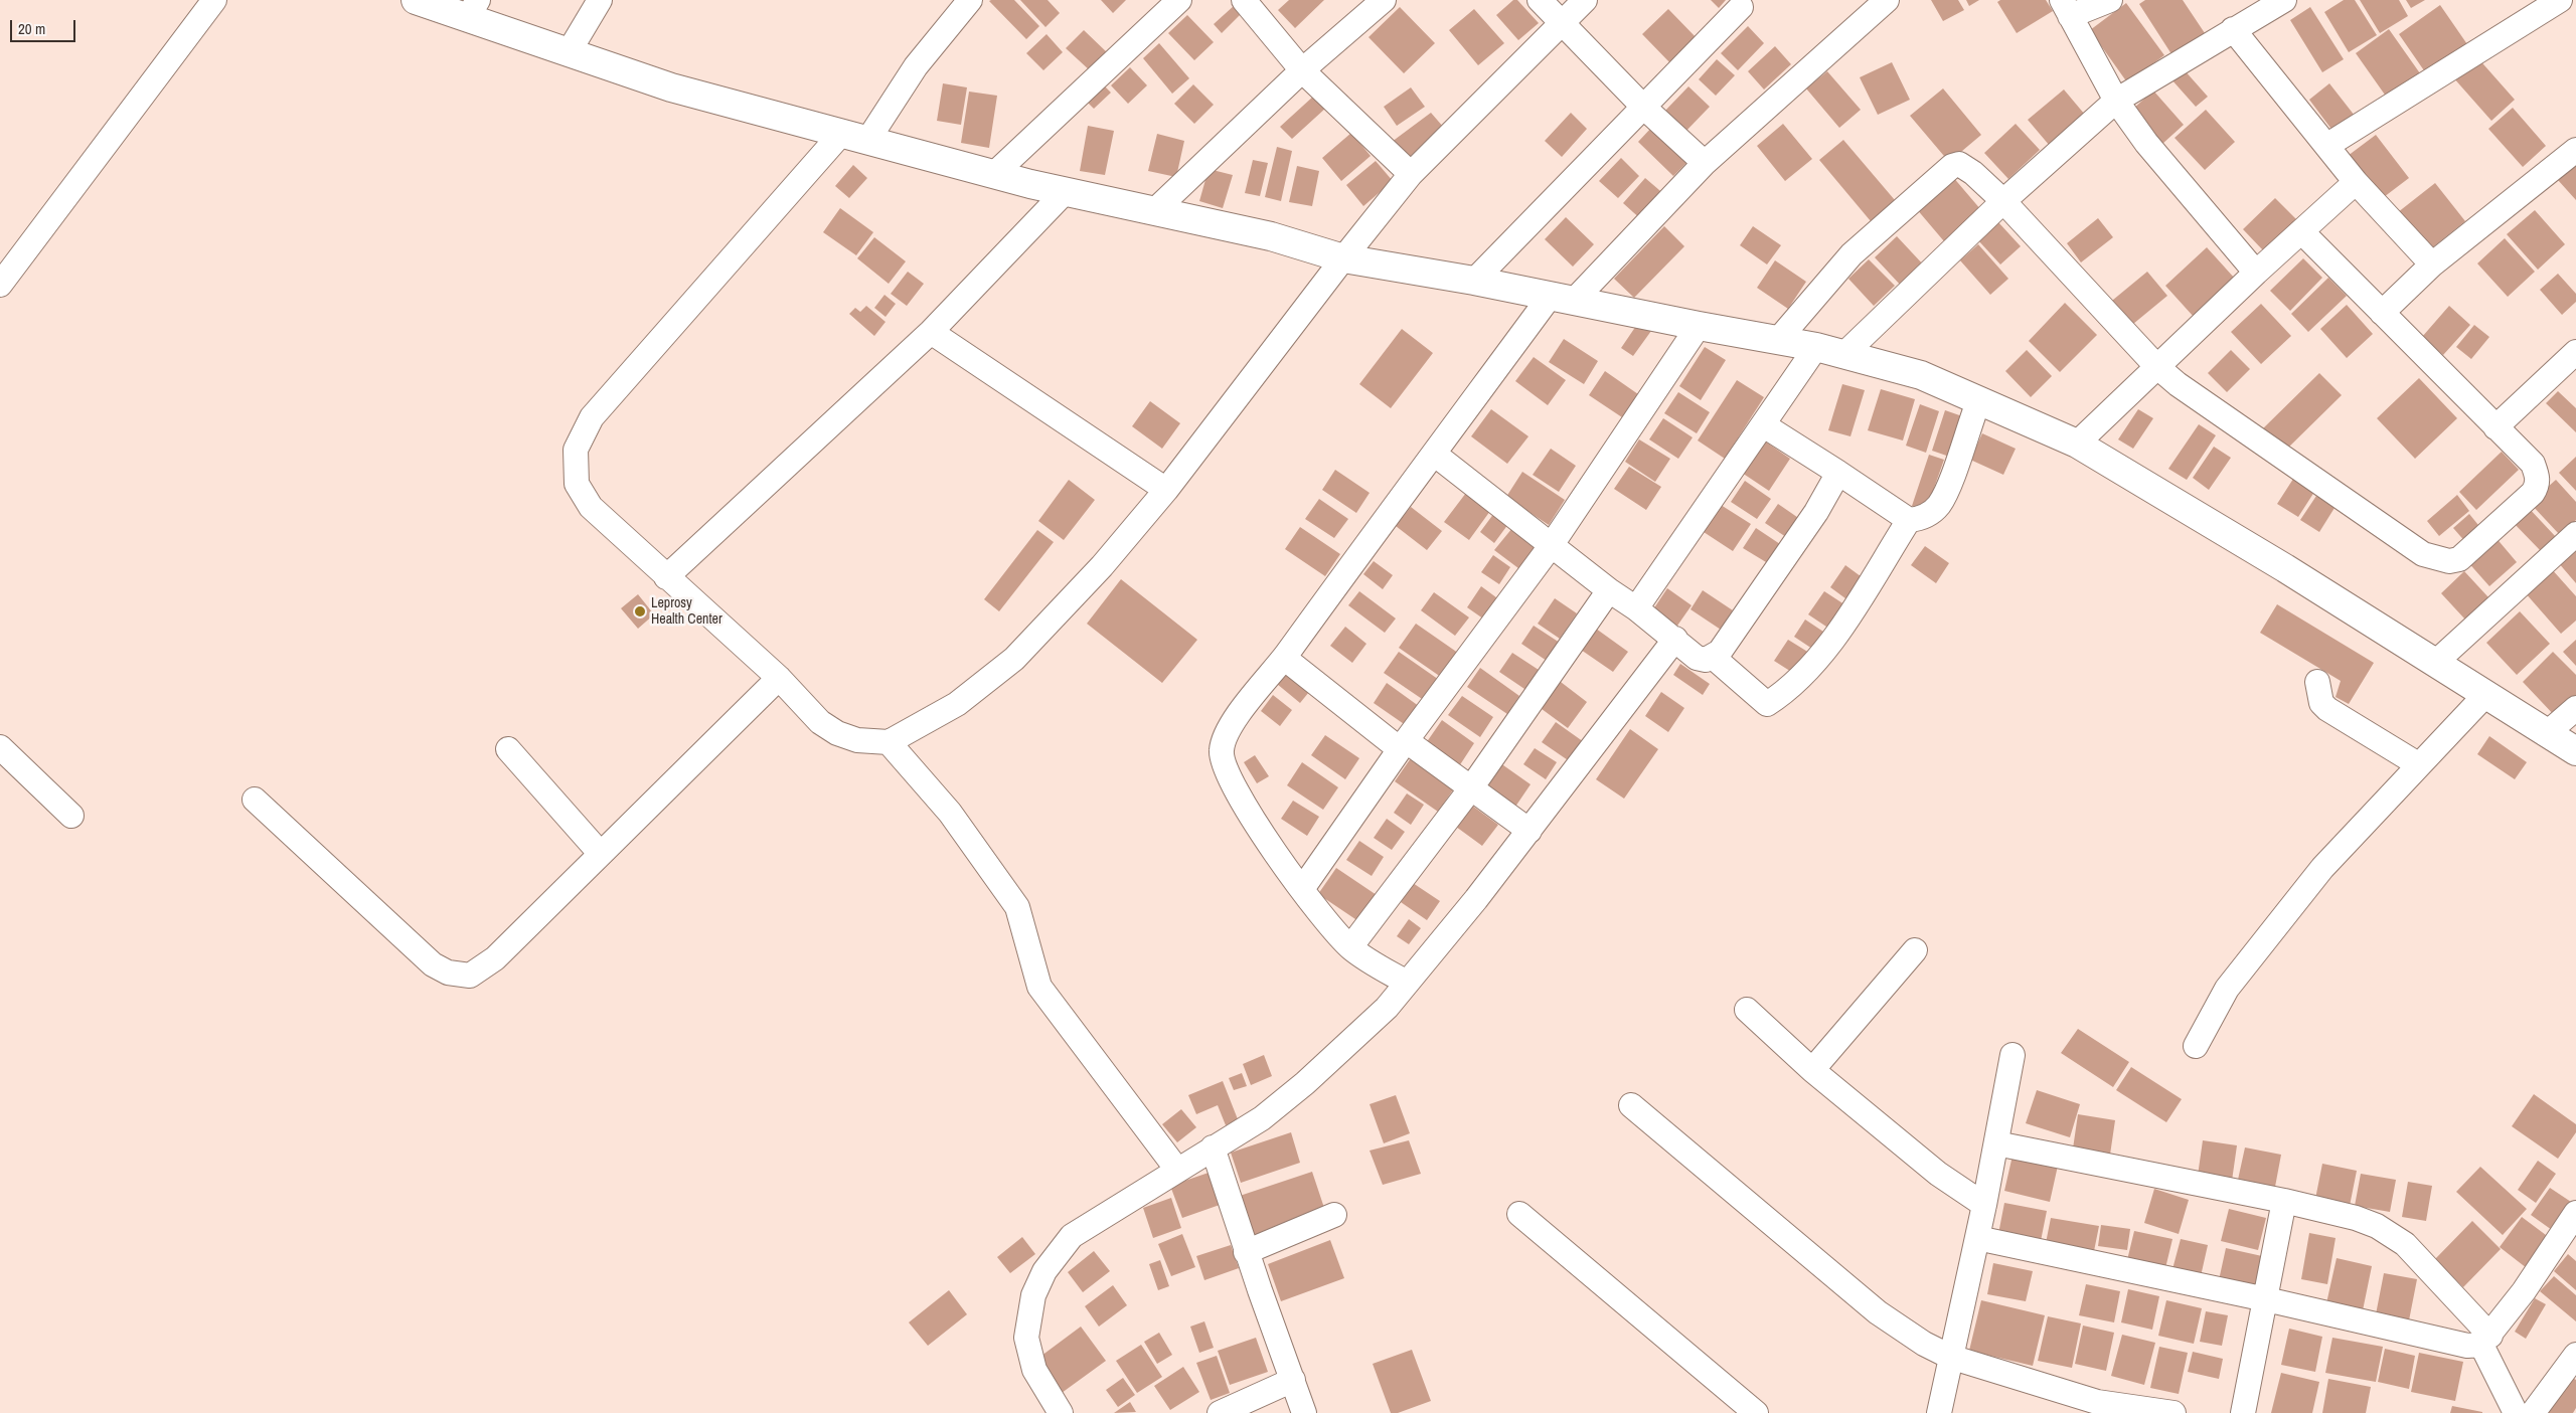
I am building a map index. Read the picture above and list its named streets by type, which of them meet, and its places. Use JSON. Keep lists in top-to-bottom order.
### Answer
{
  "places": ["Leprosy Health Center"],
  "scale_bar": "20 m"
}
